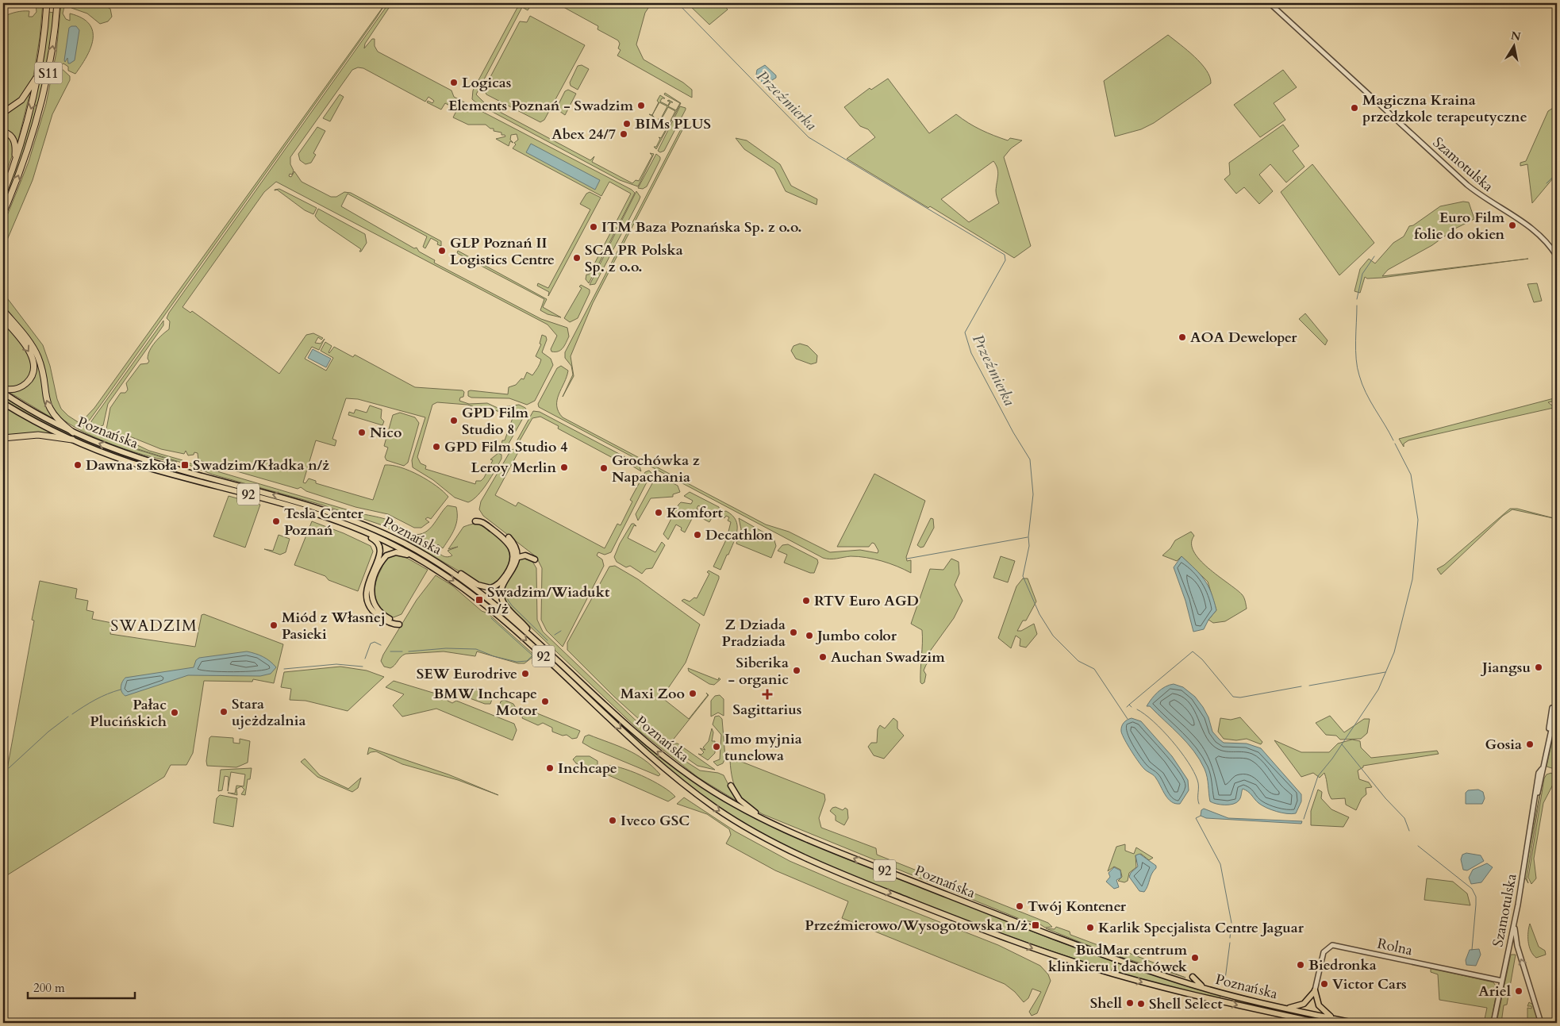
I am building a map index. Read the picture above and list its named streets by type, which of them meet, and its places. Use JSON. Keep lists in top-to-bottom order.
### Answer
{
  "streets": {
    "highway": ["S11"],
    "main road": ["Poznańska", "92"],
    "street": ["Szamotulska", "Rolna"]
  },
  "crossings": [
    ["Szamotulska", "Rolna"]
  ],
  "districts": ["SWADZIM"],
  "water": ["Przeźmierka"],
  "places": {
    "other": [
      "Logicas",
      "Elements Poznań - Swadzim",
      "Magiczna Kraina przedzkole terapeutyczne",
      "BIMs PLUS",
      "Abex 24/7",
      "Euro Film folie do okien",
      "ITM Baza Poznańska Sp. z o.o.",
      "GLP Poznań II Logistics Centre",
      "SCA PR Polska Sp. z o.o.",
      "AOA Deweloper",
      "GPD Film Studio 8",
      "Nico",
      "GPD Film Studio 4",
      "Dawna szkoła",
      "Leroy Merlin",
      "Grochówka z Napachania",
      "Komfort",
      "Tesla Center Poznań",
      "Decathlon",
      "RTV Euro AGD",
      "Miód z Własnej Pasieki",
      "Z Dziada Pradziada",
      "Jumbo color",
      "Auchan Swadzim",
      "Jiangsu",
      "Siberika - organic",
      "SEW Eurodrive",
      "Maxi Zoo",
      "BMW Inchcape Motor",
      "Stara ujeżdzalnia",
      "Pałac Plucińskich",
      "Gosia",
      "Imo myjnia tunelowa",
      "Inchcape",
      "Iveco GSC",
      "Twój Kontener",
      "Karlik Specjalista Centre Jaguar",
      "BudMar centrum klinkieru i dachówek",
      "Biedronka",
      "Victor Cars",
      "Ariel",
      "Shell",
      "Shell Select"
    ],
    "transit": ["Swadzim/Kładka n/ż", "Swadzim/Wiadukt n/ż", "Przeźmierowo/Wysogotowska n/ż"],
    "health": ["Sagittarius"]
  },
  "scale_bar": "200 m",
  "north": "top"
}
